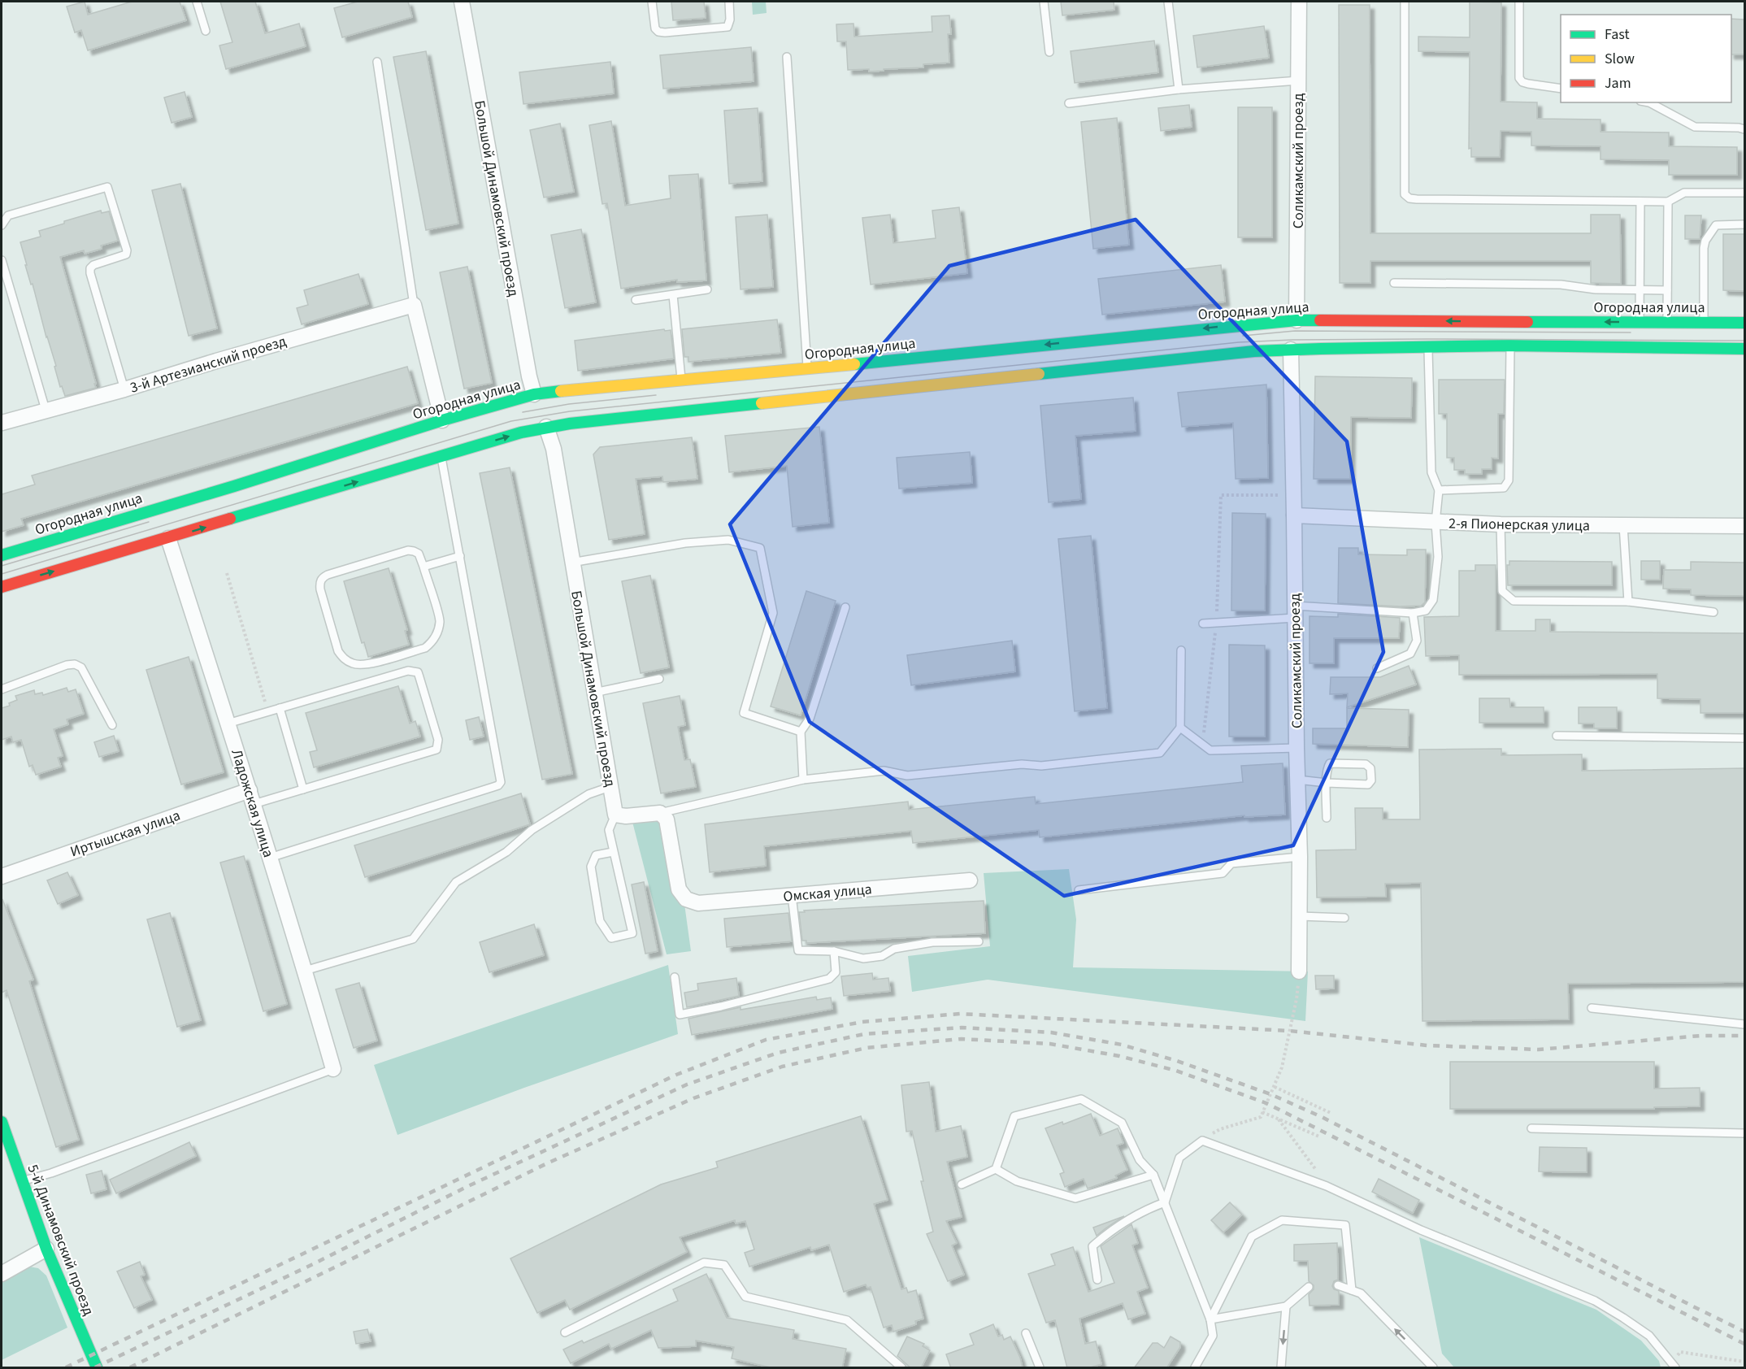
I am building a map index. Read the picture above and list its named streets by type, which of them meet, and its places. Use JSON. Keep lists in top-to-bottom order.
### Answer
{
  "streets": {
    "street": [
      "Соликамский проезд",
      "Большой Динамовский проезд",
      "Огородная улица",
      "3-й Артезианский проезд",
      "2-я Пионерская улица",
      "Ладожская улица",
      "Иртышская улица",
      "Омская улица",
      "5-й Динамовский проезд"
    ]
  },
  "crossings": [
    ["Соликамский проезд", "Огородная улица"],
    ["Соликамский проезд", "2-я Пионерская улица"],
    ["Большой Динамовский проезд", "Огородная улица"],
    ["Ладожская улица", "Иртышская улица"]
  ],
  "legend": ["Fast", "Slow", "Jam"]
}
